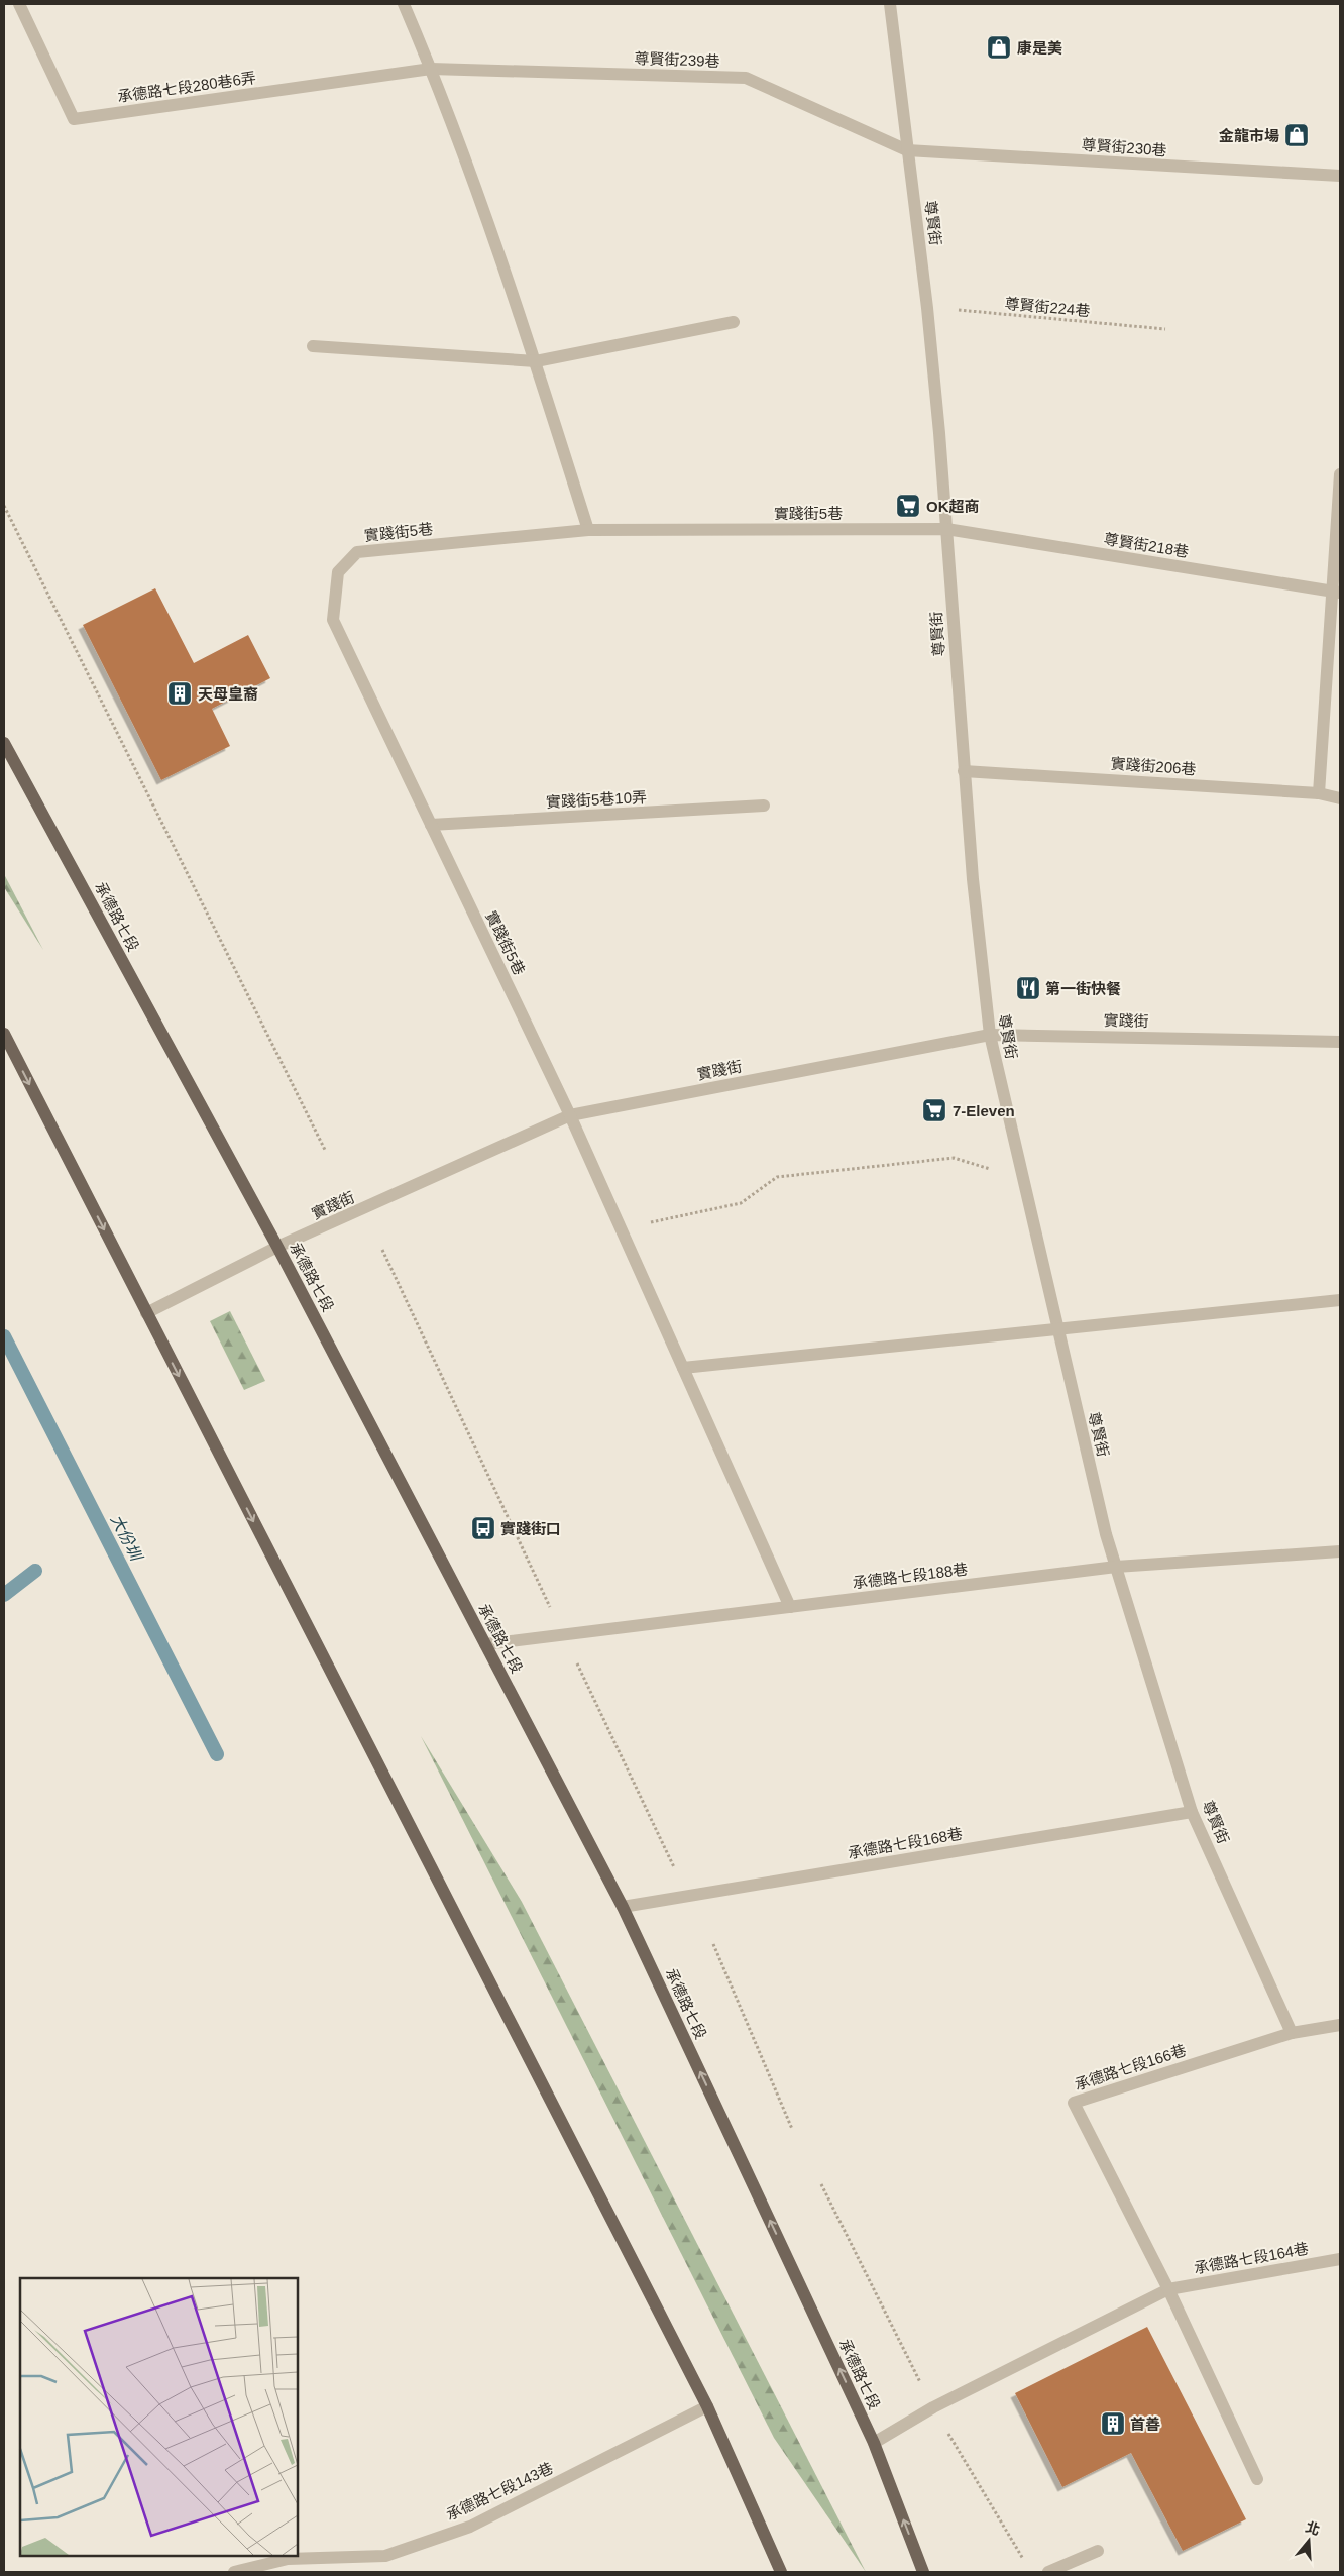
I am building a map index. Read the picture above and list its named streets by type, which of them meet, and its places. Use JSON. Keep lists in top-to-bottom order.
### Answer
{
  "streets": {
    "main road": ["承德路七段"],
    "street": [
      "尊賢街239巷",
      "承德路七段280巷6弄",
      "尊賢街230巷",
      "尊賢街",
      "實踐街5巷",
      "尊賢街218巷",
      "實踐街206巷",
      "實踐街5巷10弄",
      "實踐街",
      "承德路七段188巷",
      "承德路七段168巷",
      "承德路七段166巷",
      "承德路七段164巷",
      "承德路七段143巷"
    ],
    "path": ["尊賢街224巷"]
  },
  "crossings": [
    ["尊賢街239巷", "承德路七段280巷6弄"],
    ["尊賢街239巷", "尊賢街230巷"],
    ["尊賢街239巷", "尊賢街"],
    ["尊賢街230巷", "尊賢街"],
    ["尊賢街", "尊賢街224巷"],
    ["尊賢街", "實踐街5巷"],
    ["尊賢街", "尊賢街218巷"],
    ["尊賢街", "實踐街206巷"],
    ["尊賢街", "實踐街"],
    ["尊賢街", "承德路七段188巷"],
    ["尊賢街", "承德路七段168巷"],
    ["尊賢街", "承德路七段166巷"],
    ["實踐街5巷", "尊賢街218巷"],
    ["實踐街5巷", "實踐街5巷10弄"],
    ["實踐街5巷", "實踐街"],
    ["實踐街5巷", "承德路七段188巷"],
    ["承德路七段", "實踐街"],
    ["承德路七段", "承德路七段188巷"],
    ["承德路七段", "承德路七段168巷"],
    ["承德路七段", "承德路七段164巷"],
    ["承德路七段166巷", "承德路七段164巷"]
  ],
  "one_way": ["承德路七段"],
  "water": ["大份圳"],
  "places": {
    "shop": ["康是美", "金龍市場"],
    "supermarket": ["OK超商", "7-Eleven"],
    "building": ["天母皇裔", "首善"],
    "restaurant": ["第一街快餐"],
    "bus stop": ["實踐街口"]
  },
  "north": "top"
}
